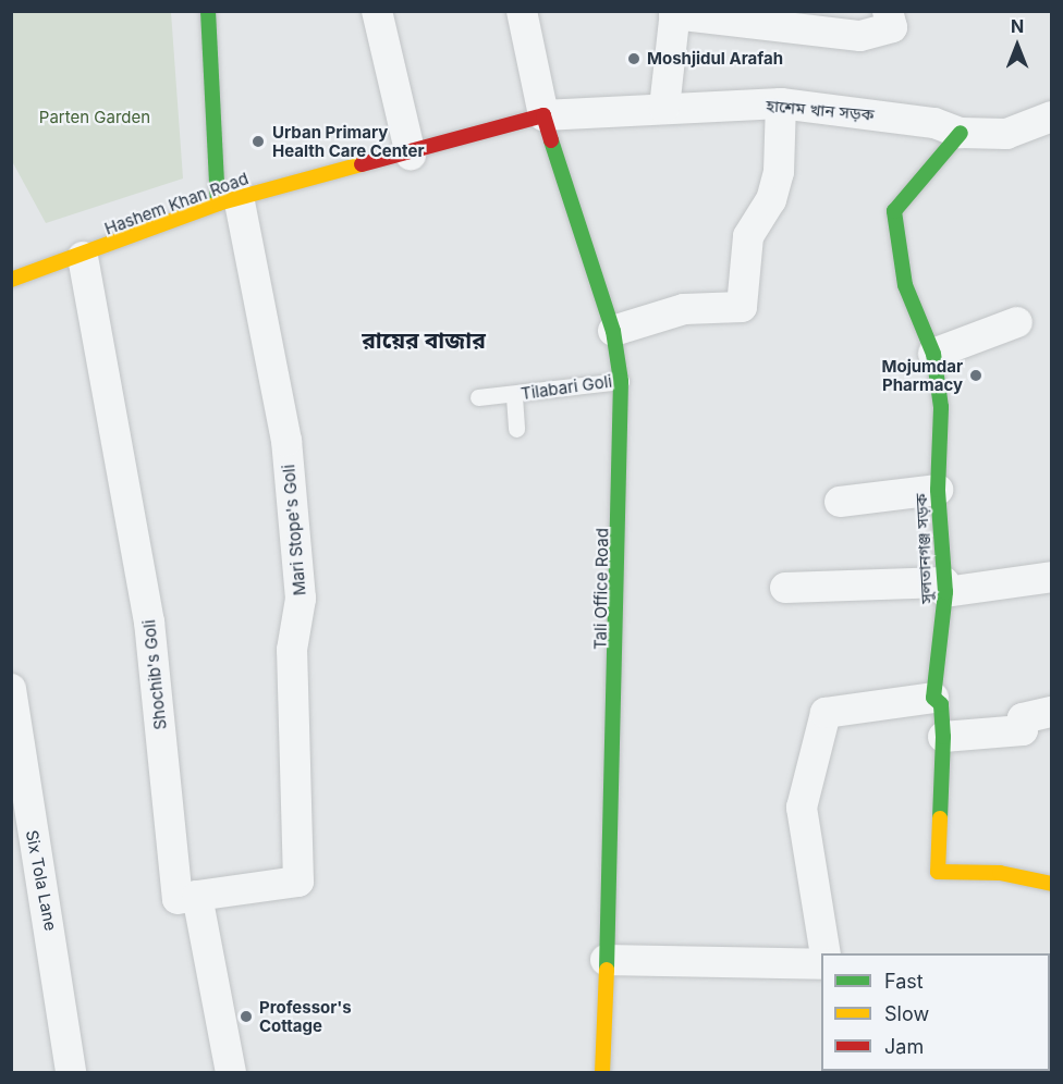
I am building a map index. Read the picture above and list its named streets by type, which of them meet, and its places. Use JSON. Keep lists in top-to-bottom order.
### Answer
{
  "streets": {
    "street": [
      "হাশেম খান সড়ক",
      "Hashem Khan Road",
      "Mari Stope's Goli",
      "সুলতানগঞ্জ সড়ক",
      "Tali Office Road",
      "Shochib's Goli",
      "Six Tola Lane"
    ],
    "lane": ["Tilabari Goli"]
  },
  "crossings": [
    ["হাশেম খান সড়ক", "Hashem Khan Road"],
    ["হাশেম খান সড়ক", "সুলতানগঞ্জ সড়ক"],
    ["হাশেম খান সড়ক", "Tali Office Road"],
    ["Hashem Khan Road", "Mari Stope's Goli"],
    ["Hashem Khan Road", "Tali Office Road"],
    ["Hashem Khan Road", "Shochib's Goli"],
    ["Tilabari Goli", "Tali Office Road"],
    ["Mari Stope's Goli", "Shochib's Goli"]
  ],
  "districts": ["রায়ের বাজার"],
  "parks": ["Parten Garden"],
  "places": [
    "Moshjidul Arafah",
    "Urban Primary Health Care Center",
    "Mojumdar Pharmacy",
    "Professor's Cottage"
  ],
  "legend": ["Fast", "Slow", "Jam"],
  "north": "top"
}
